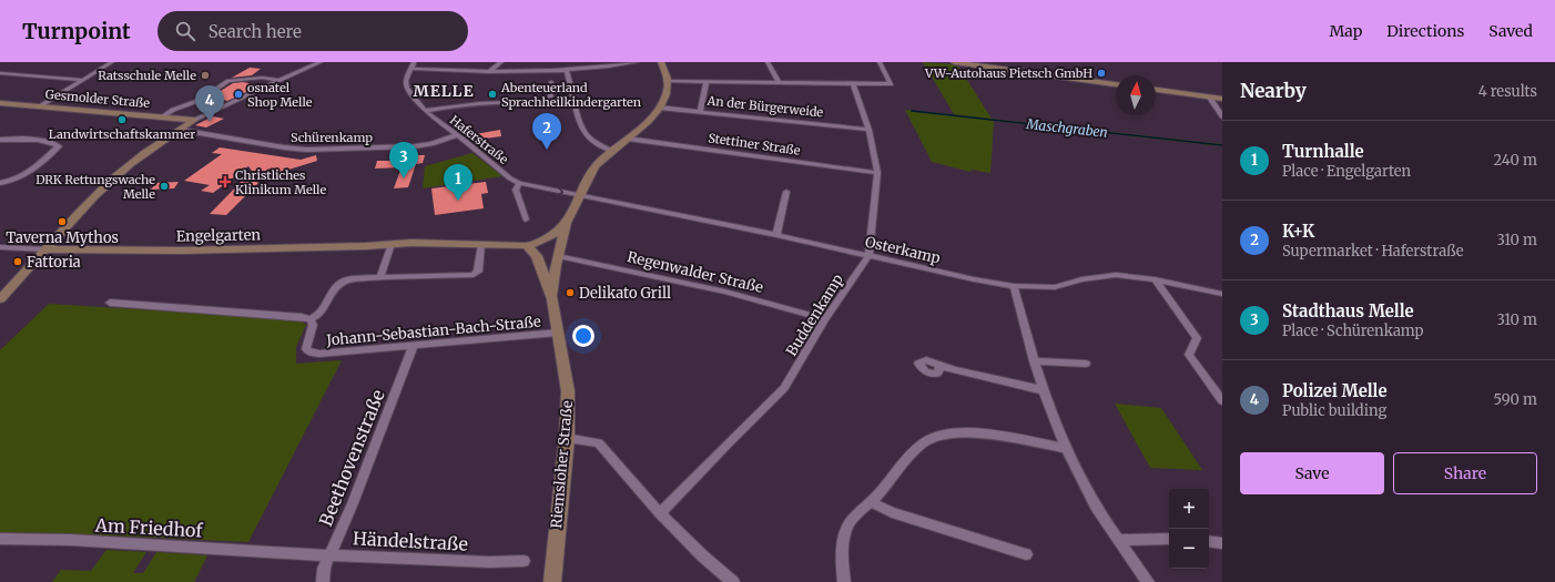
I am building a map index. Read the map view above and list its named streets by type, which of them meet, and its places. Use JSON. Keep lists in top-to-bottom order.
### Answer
{
  "streets": {
    "street": [
      "Gesmolder Straße",
      "An der Bürgerweide",
      "Schürenkamp",
      "Haferstraße",
      "Stettiner Straße",
      "Engelgarten",
      "Osterkamp",
      "Regenwalder Straße",
      "Buddenkamp",
      "Johann-Sebastian-Bach-Straße",
      "Beethovenstraße",
      "Riemsloher Straße",
      "Am Friedhof",
      "Händelstraße"
    ]
  },
  "crossings": [
    ["An der Bürgerweide", "Buddenkamp"],
    ["Schürenkamp", "Haferstraße"],
    ["Haferstraße", "Osterkamp"],
    ["Stettiner Straße", "Buddenkamp"],
    ["Engelgarten", "Riemsloher Straße"],
    ["Osterkamp", "Buddenkamp"],
    ["Regenwalder Straße", "Buddenkamp"],
    ["Johann-Sebastian-Bach-Straße", "Beethovenstraße"],
    ["Johann-Sebastian-Bach-Straße", "Riemsloher Straße"],
    ["Beethovenstraße", "Händelstraße"],
    ["Am Friedhof", "Händelstraße"]
  ],
  "districts": ["MELLE"],
  "water": ["Maschgraben"],
  "places": {
    "other": [
      "VW-Autohaus Pietsch GmbH",
      "Ratsschule Melle",
      "osnatel Shop Melle",
      "Abenteuerland Sprachheilkindergarten",
      "Landwirtschaftskammer",
      "DRK Rettungswache Melle",
      "Taverna Mythos",
      "Fattoria",
      "Delikato Grill"
    ],
    "health": ["Christliches Klinikum Melle"]
  },
  "north": "top",
  "page": {
    "header": "Turnpoint",
    "search": "Search here",
    "nav": ["Map", "Directions", "Saved"],
    "heading": ["Nearby", "4 results"],
    "pins": [
      "4",
      "2",
      "3",
      "1"
    ],
    "list": [
      {
        "mark": "1",
        "name": "Turnhalle",
        "note": "Place · Engelgarten",
        "value": "240 m"
      },
      {
        "mark": "2",
        "name": "K+K",
        "note": "Supermarket · Haferstraße",
        "value": "310 m"
      },
      {
        "mark": "3",
        "name": "Stadthaus Melle",
        "note": "Place · Schürenkamp",
        "value": "310 m"
      },
      {
        "mark": "4",
        "name": "Polizei Melle",
        "note": "Public building",
        "value": "590 m"
      }
    ],
    "buttons": ["Save", "Share"],
    "map_buttons": ["+", "−"]
  }
}
